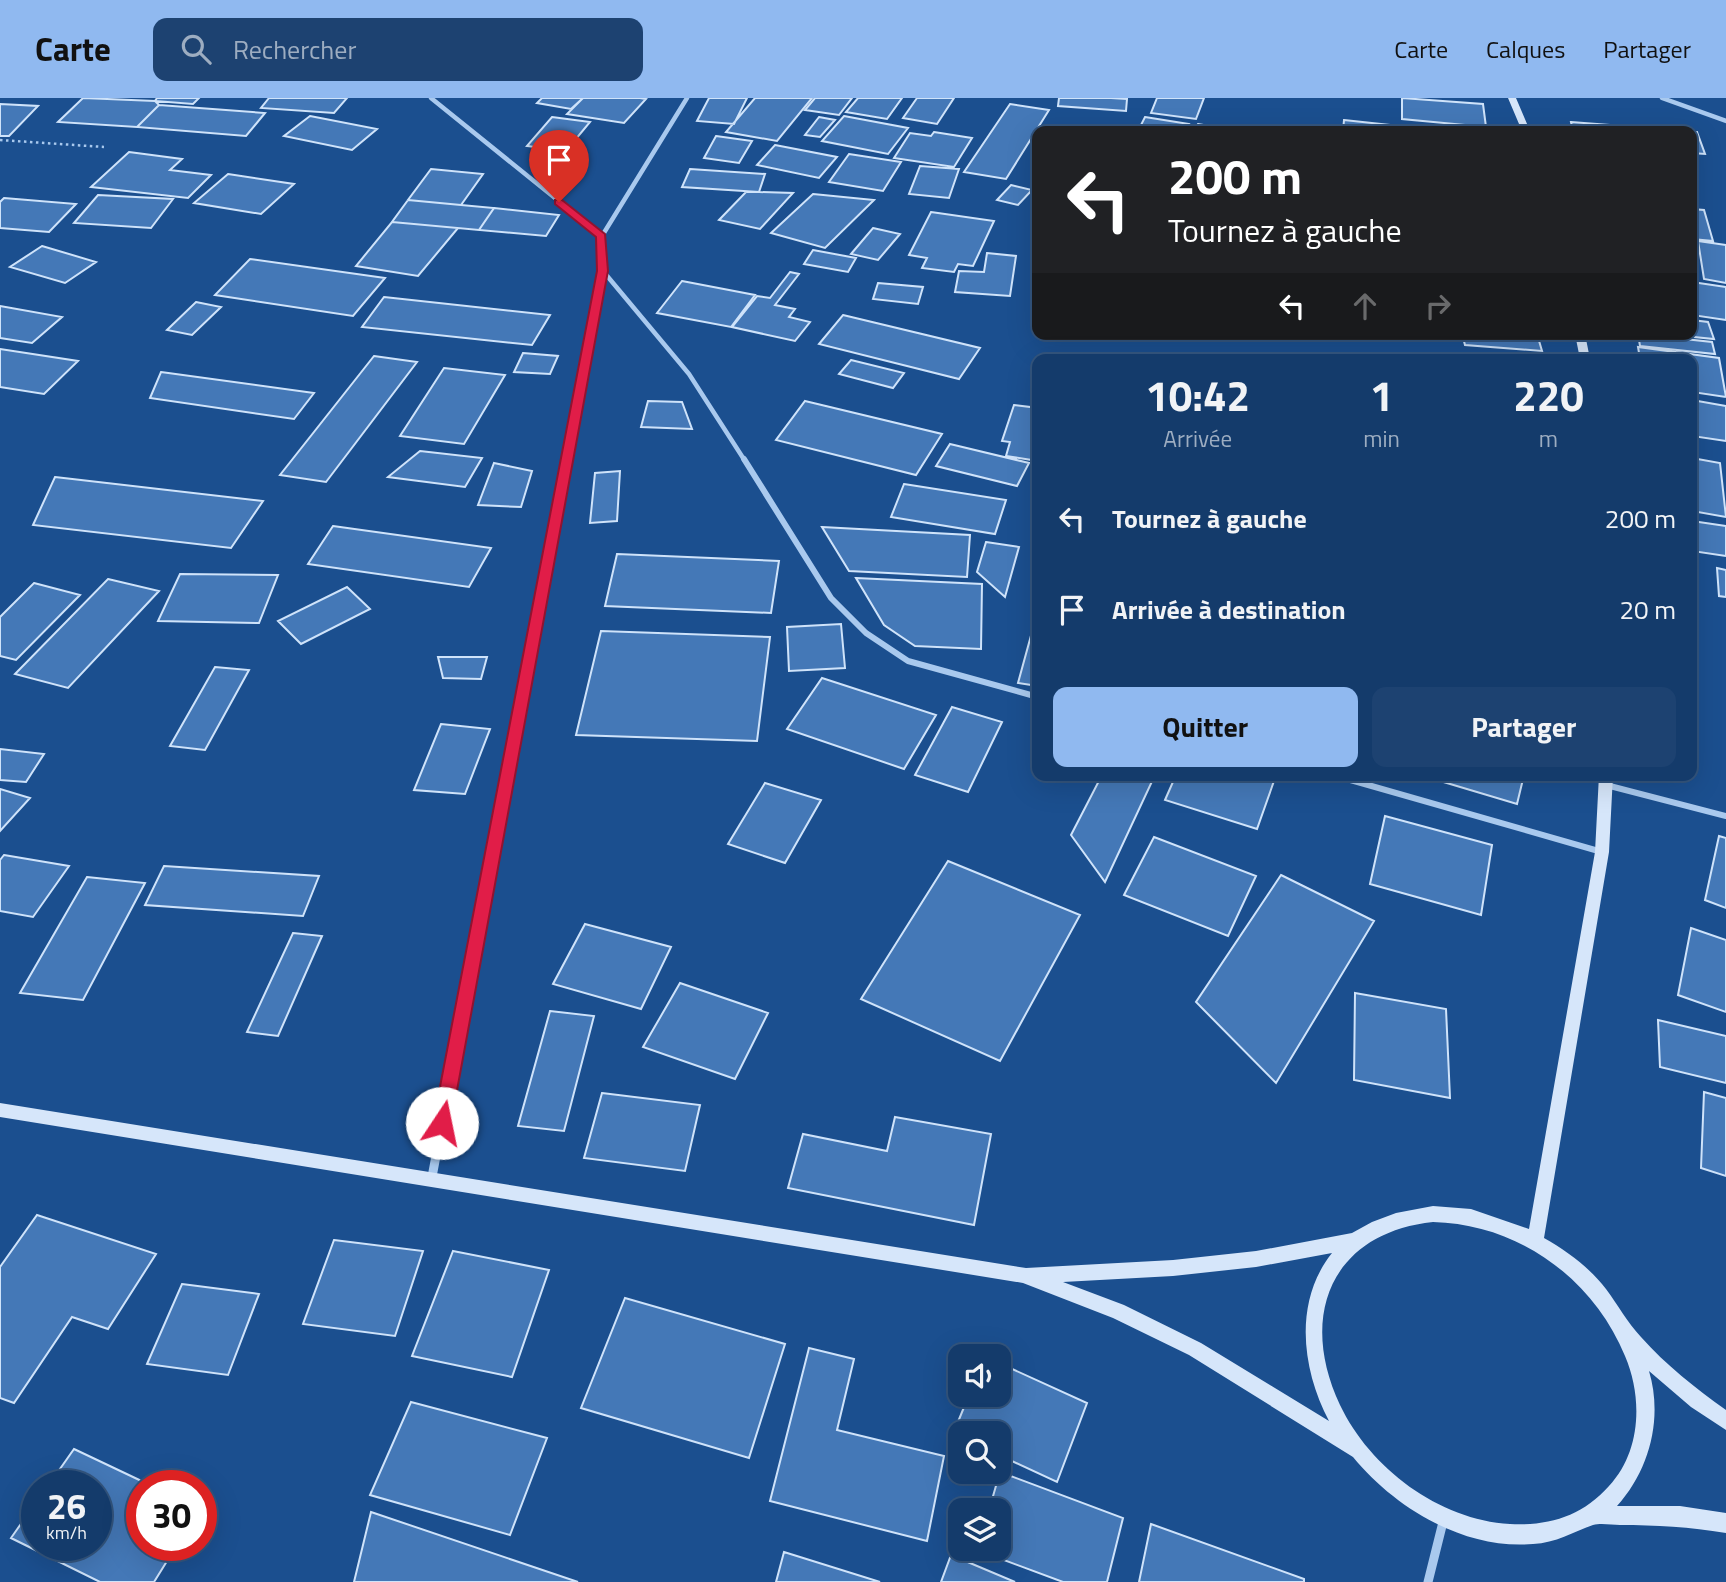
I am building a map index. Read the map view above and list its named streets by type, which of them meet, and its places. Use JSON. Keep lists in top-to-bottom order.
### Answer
{
  "page": {
    "header": "Carte",
    "search": "Rechercher",
    "nav": ["Carte", "Calques", "Partager"],
    "turn": ["200 m", "Tournez à gauche"],
    "eta": [
      "10:42",
      "Arrivée",
      "1",
      "min",
      "220",
      "m"
    ],
    "list": [
      {
        "name": "Tournez à gauche",
        "value": "200 m"
      },
      {
        "name": "Arrivée à destination",
        "value": "20 m"
      }
    ],
    "buttons": ["Quitter", "Partager"],
    "speed": "26 km/h",
    "limit": "30"
  }
}
